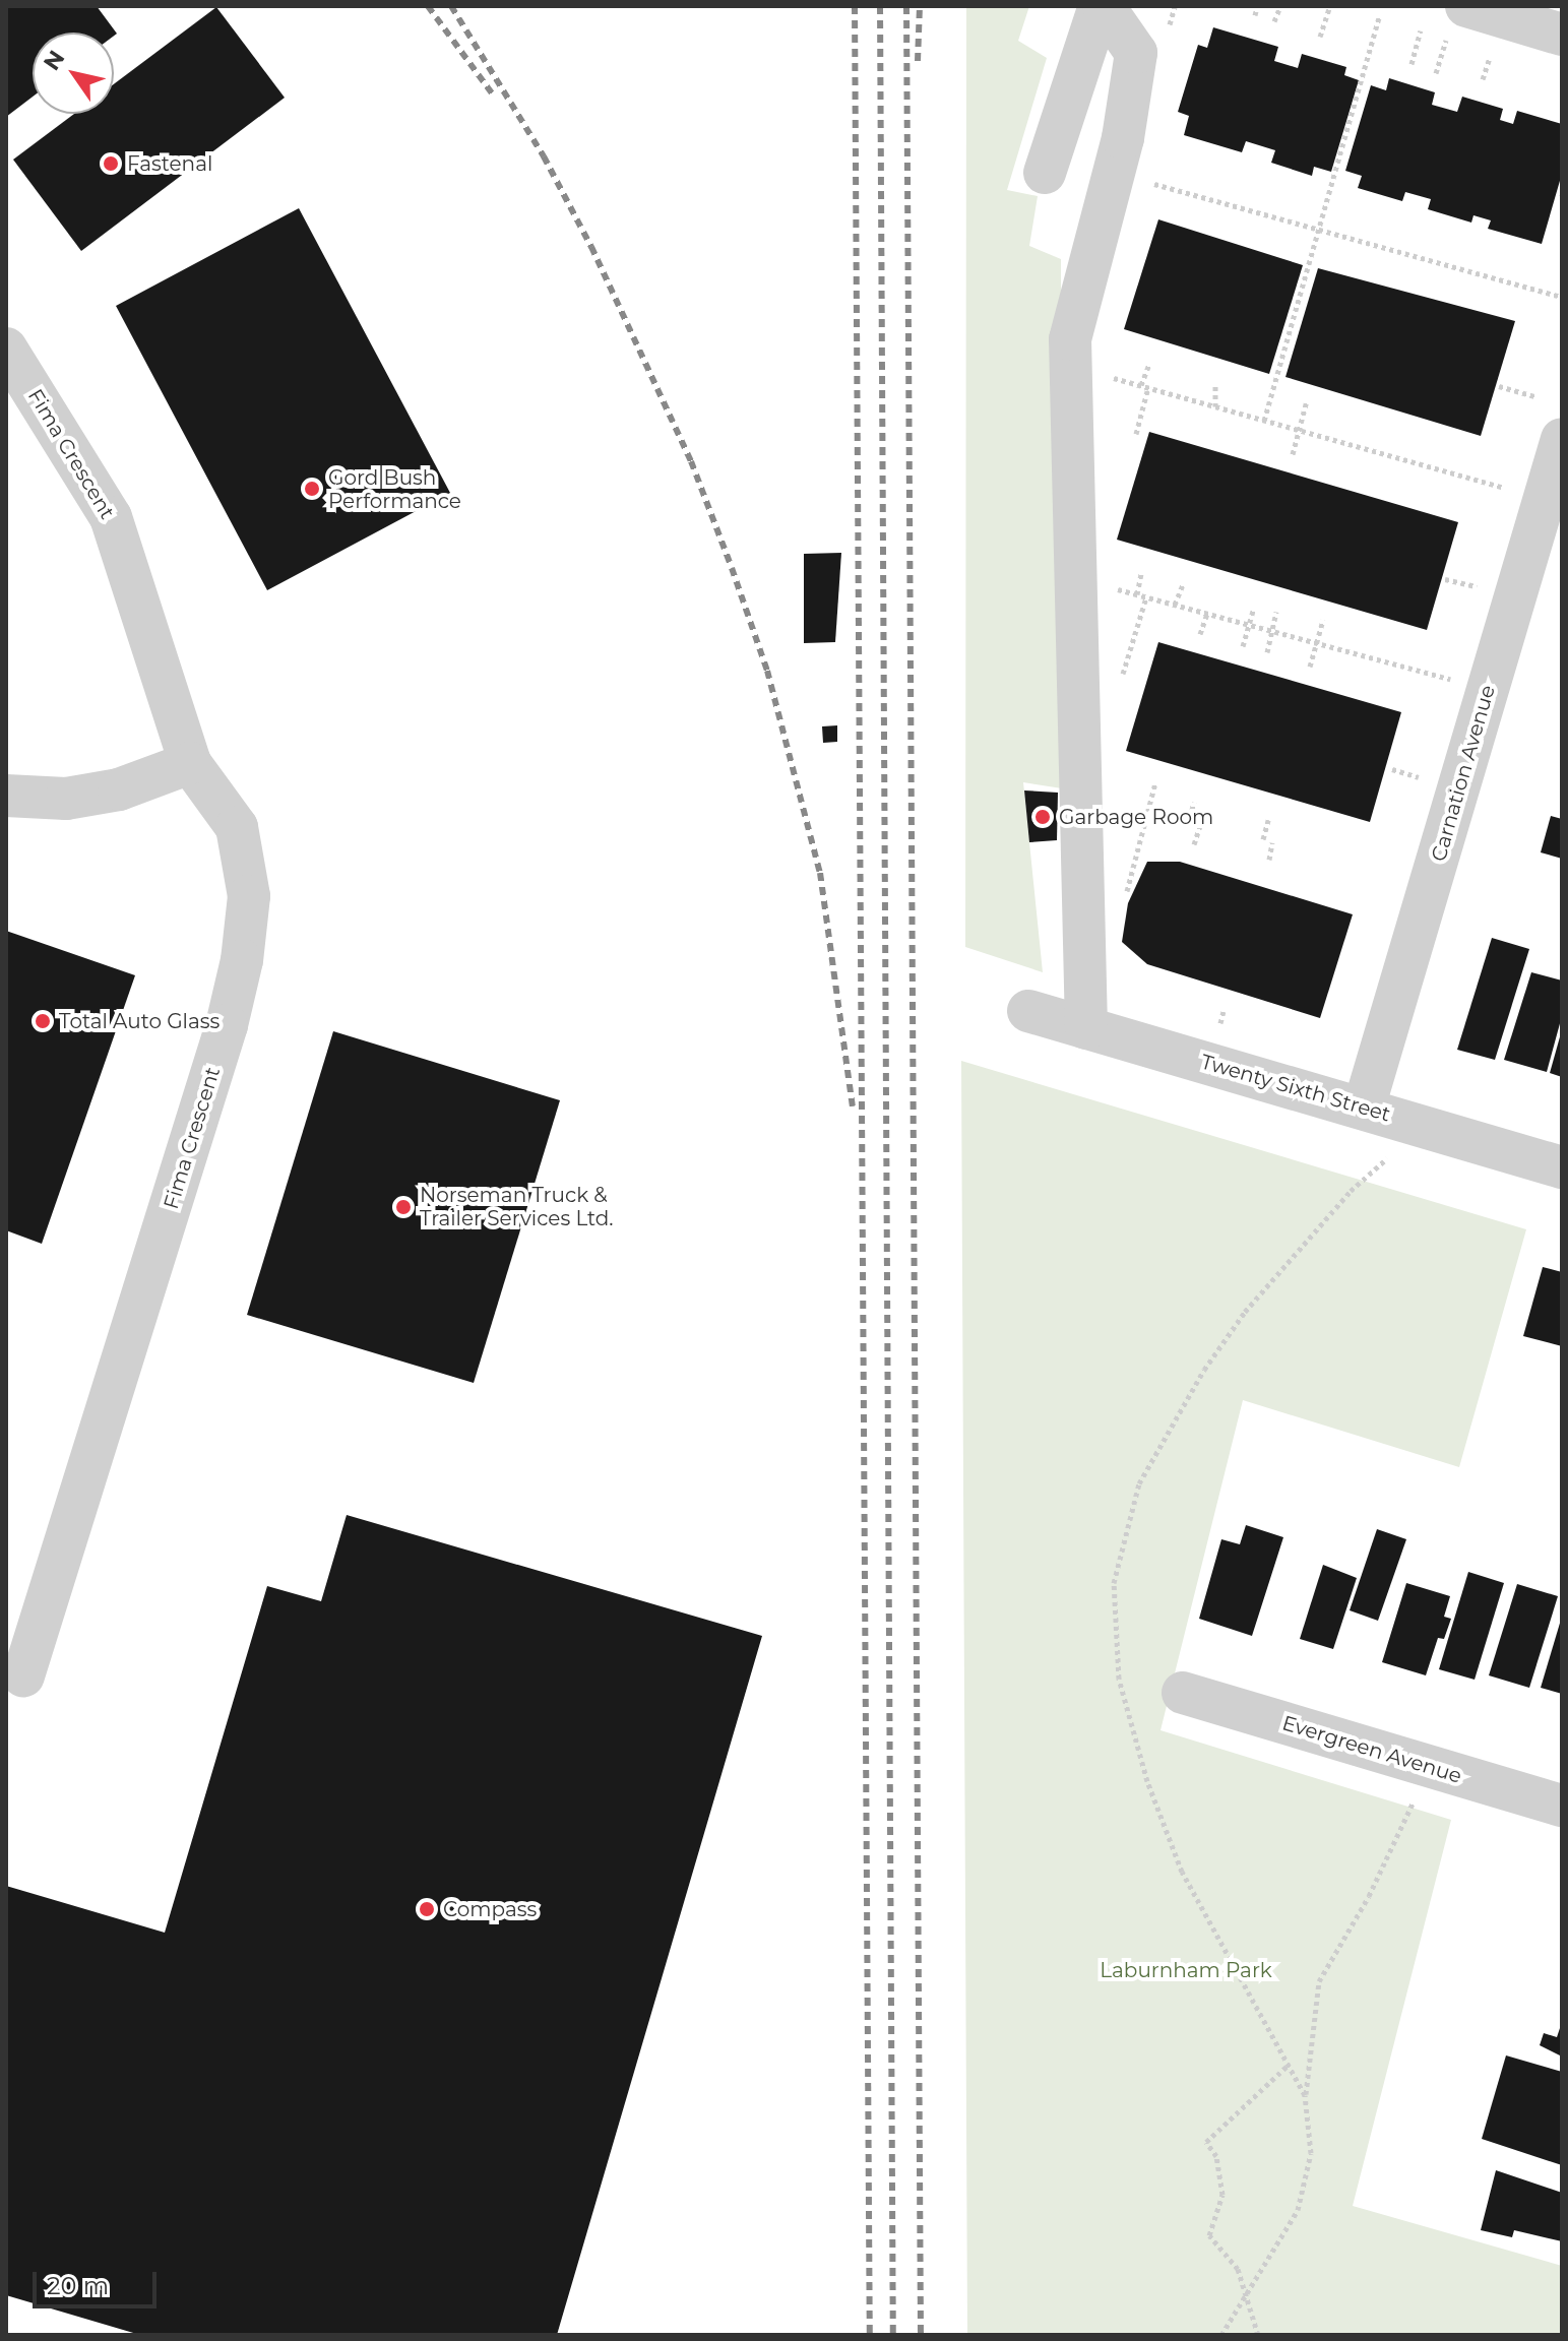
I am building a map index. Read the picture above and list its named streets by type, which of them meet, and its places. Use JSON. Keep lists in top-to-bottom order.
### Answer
{
  "streets": {
    "street": [
      "Fima Crescent",
      "Carnation Avenue",
      "Twenty Sixth Street",
      "Evergreen Avenue"
    ]
  },
  "crossings": [
    ["Carnation Avenue", "Twenty Sixth Street"]
  ],
  "parks": ["Laburnham Park"],
  "places": [
    "Fastenal",
    "Gord Bush Performance",
    "Garbage Room",
    "Total Auto Glass",
    "Norseman Truck & Trailer Services Ltd.",
    "Compass"
  ],
  "scale_bar": "20 m",
  "north": "top left"
}
